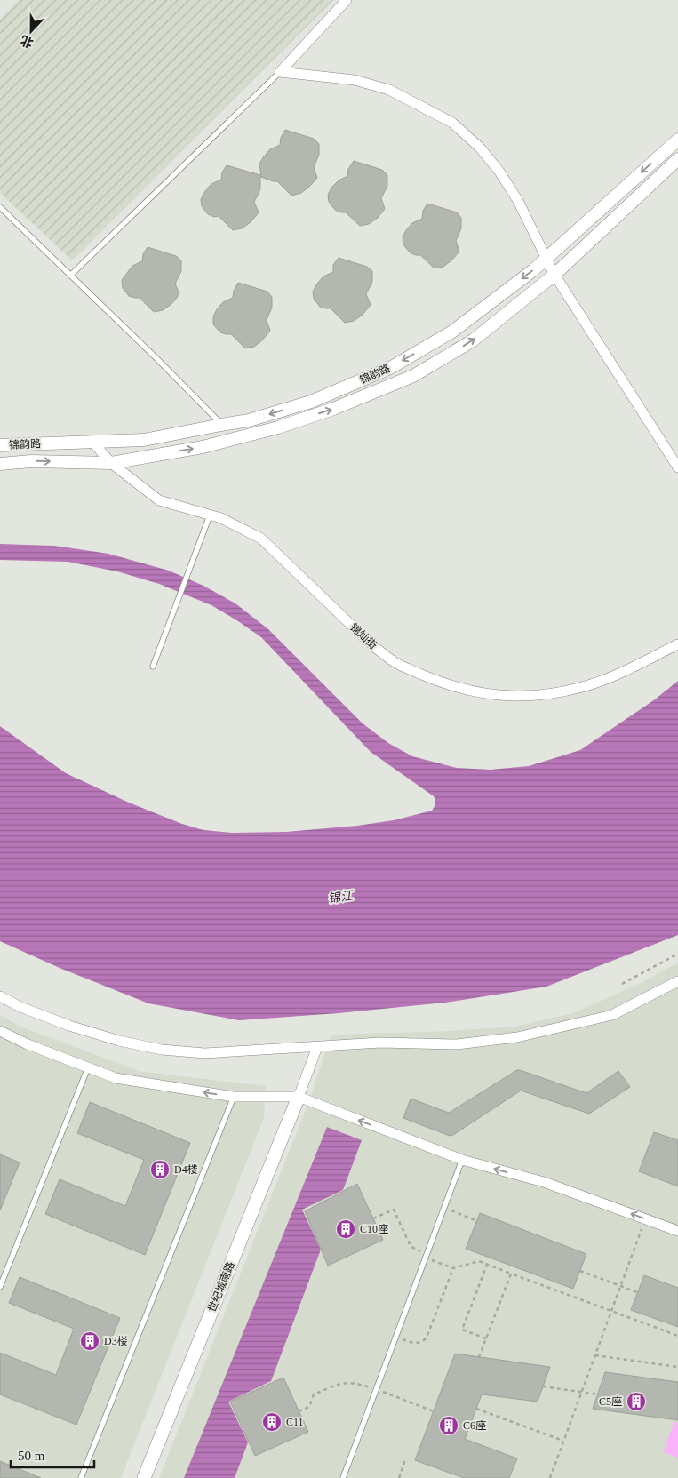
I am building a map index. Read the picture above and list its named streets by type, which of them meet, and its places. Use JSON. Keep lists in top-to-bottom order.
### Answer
{
  "streets": {
    "main road": ["世纪城南路"],
    "street": ["锦韵路", "锦灿街"]
  },
  "crossings": [
    ["锦韵路", "锦灿街"]
  ],
  "water": ["锦江"],
  "places": {
    "building": [
      "D4楼",
      "C10座",
      "D3楼",
      "C5座",
      "C11",
      "C6座"
    ]
  },
  "scale_bar": "50 m",
  "north": "bottom"
}
